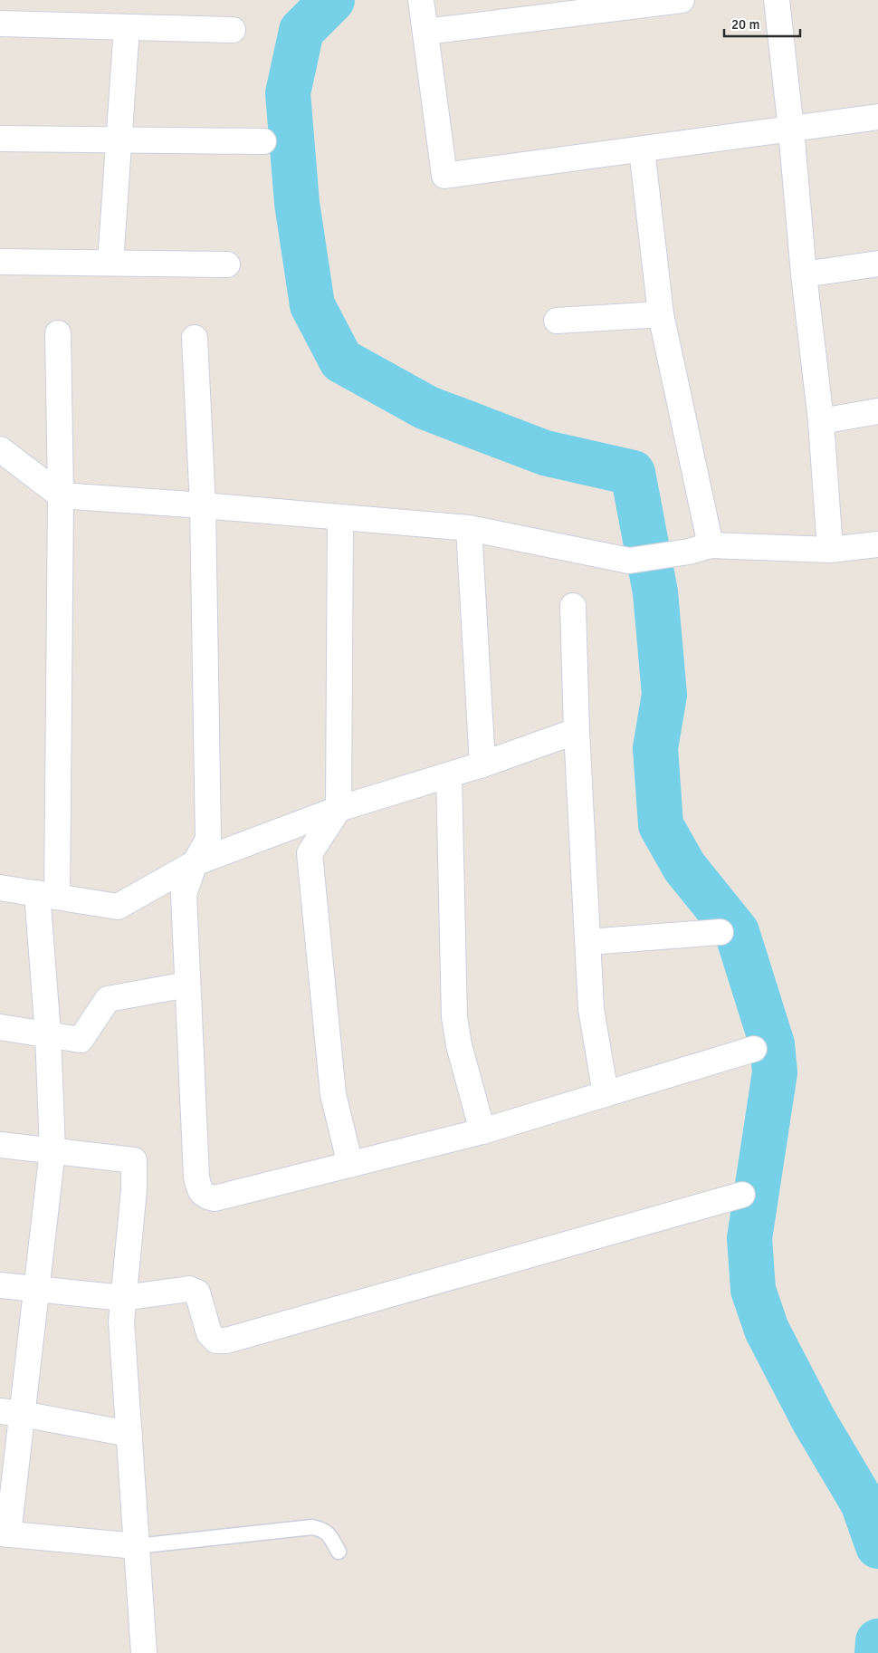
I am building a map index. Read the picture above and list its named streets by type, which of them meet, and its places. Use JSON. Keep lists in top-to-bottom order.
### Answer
{
  "scale_bar": "20 m"
}
